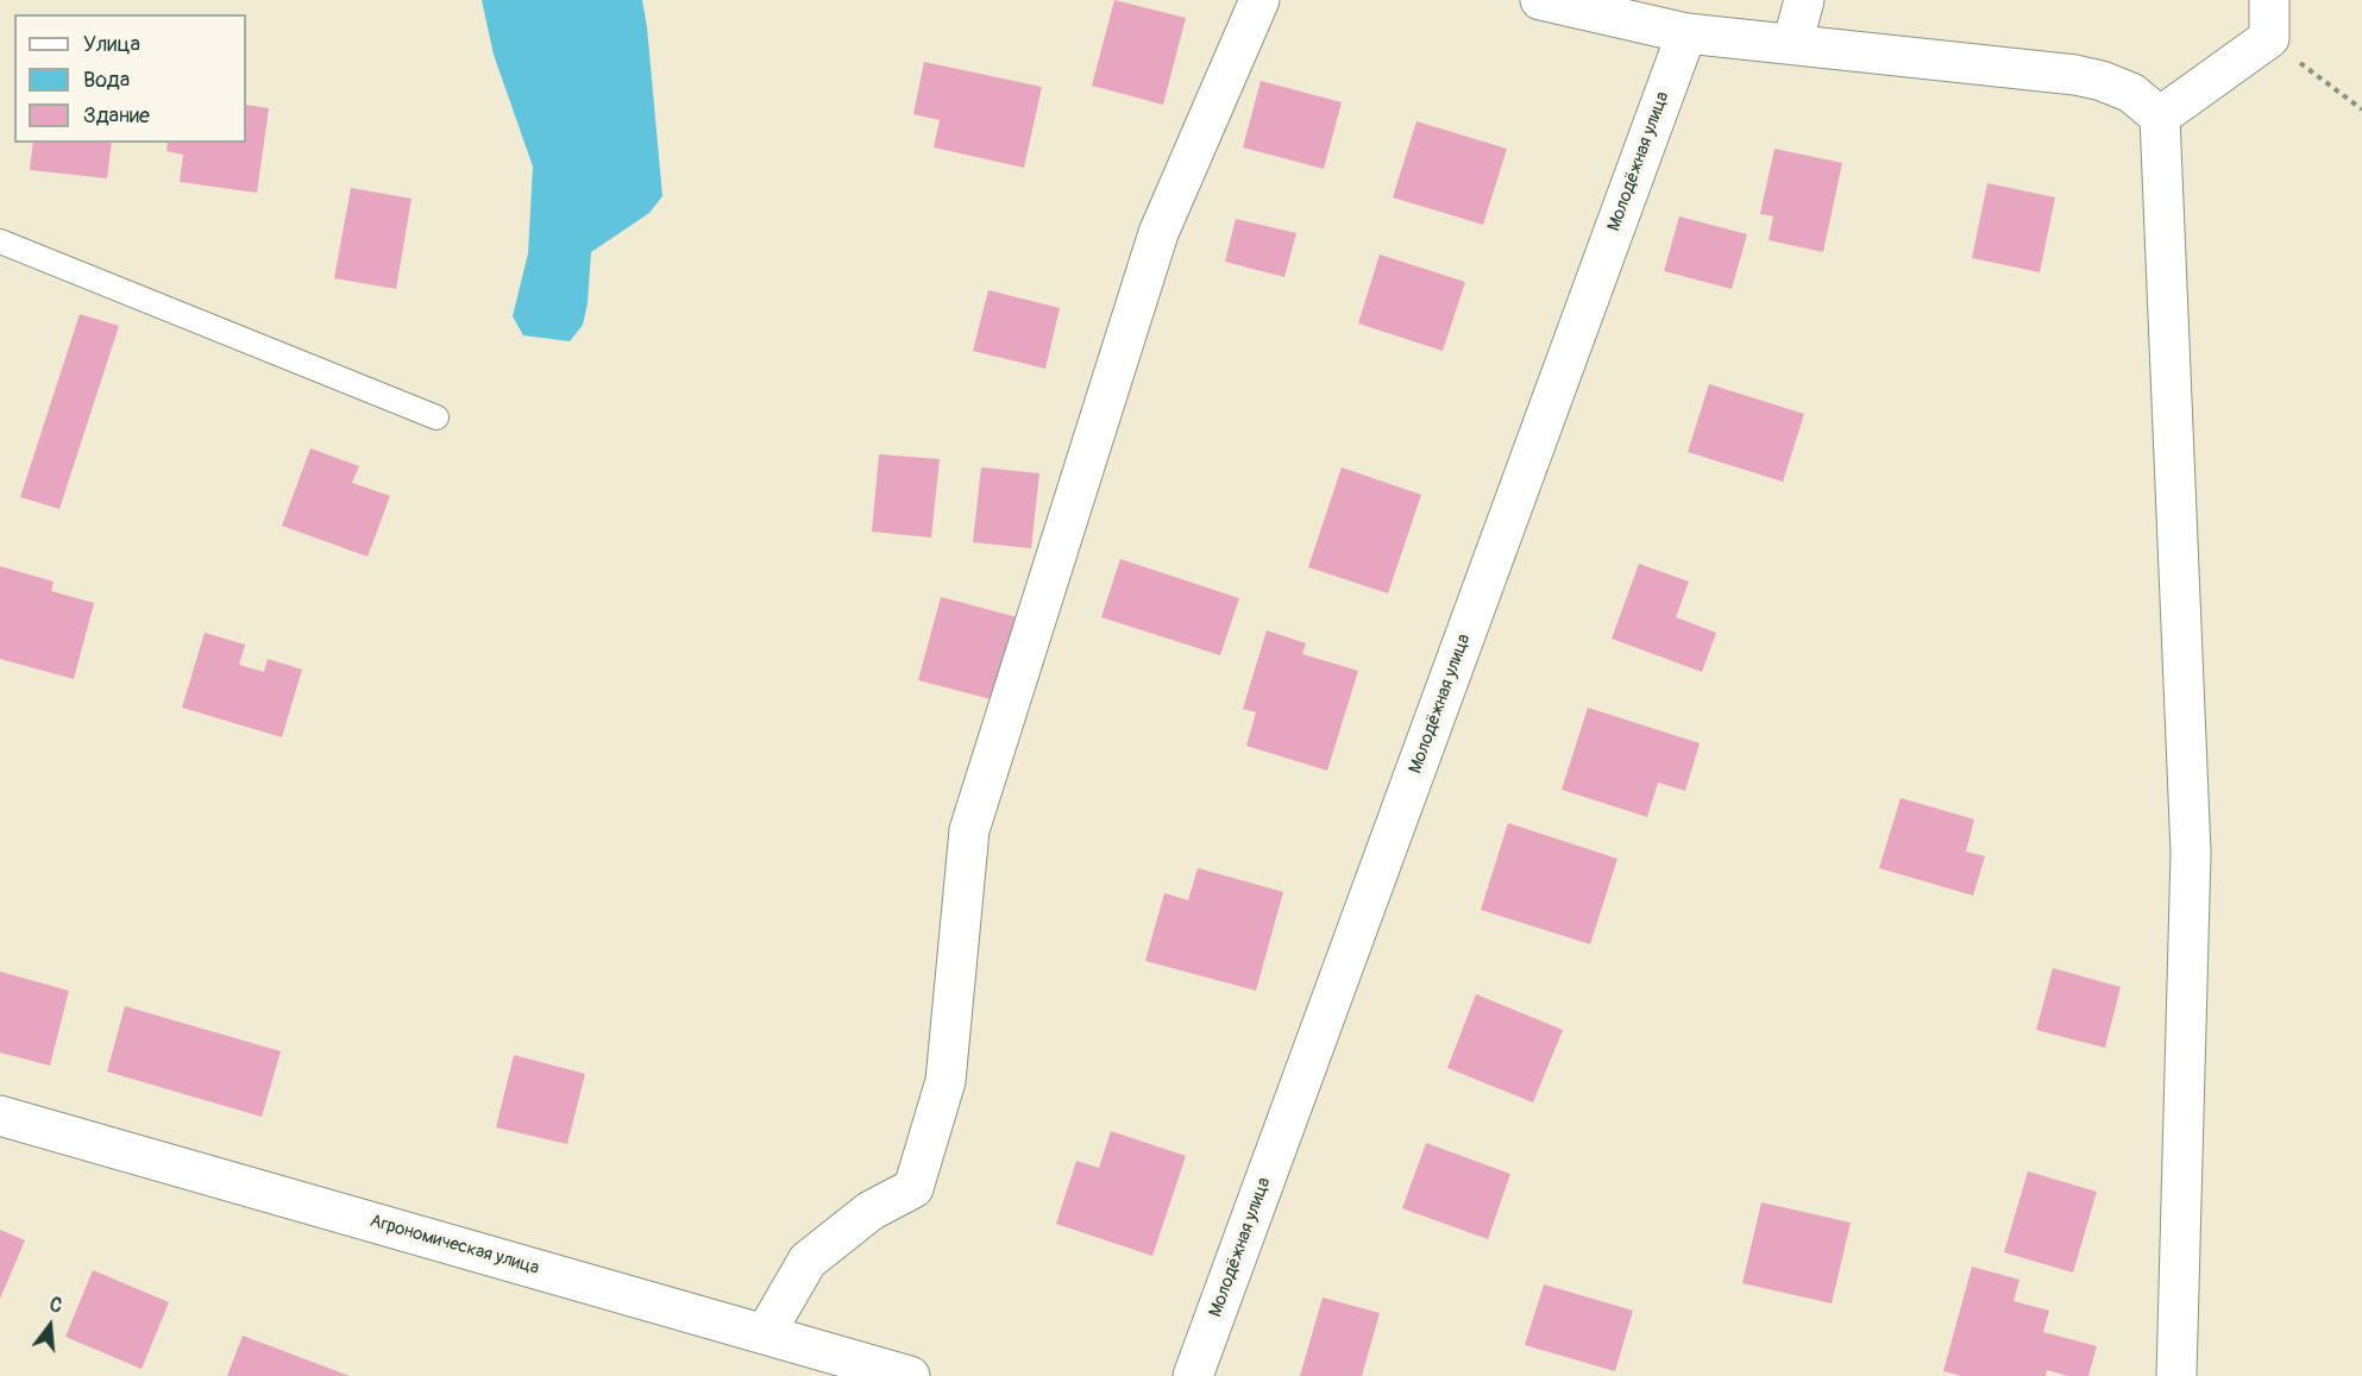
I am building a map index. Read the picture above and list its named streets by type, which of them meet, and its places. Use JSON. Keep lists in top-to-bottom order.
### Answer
{
  "streets": {
    "street": ["Молодёжная улица", "Агрономическая улица"]
  },
  "legend": ["Улица", "Вода", "Здание"],
  "north": "top"
}
